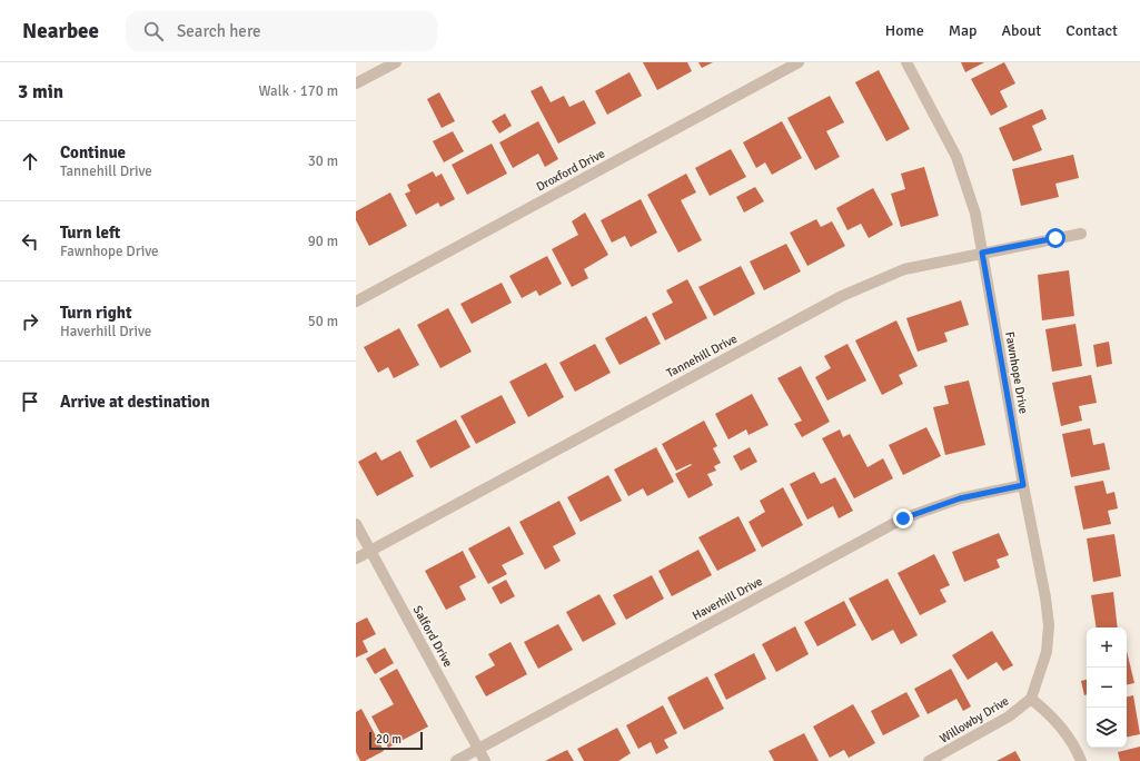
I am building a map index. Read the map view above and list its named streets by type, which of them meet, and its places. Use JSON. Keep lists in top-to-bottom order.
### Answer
{
  "streets": {
    "street": [
      "Droxford Drive",
      "Tannehill Drive",
      "Fawnhope Drive",
      "Haverhill Drive",
      "Salford Drive",
      "Willowby Drive"
    ]
  },
  "crossings": [
    ["Tannehill Drive", "Fawnhope Drive"],
    ["Tannehill Drive", "Salford Drive"],
    ["Fawnhope Drive", "Haverhill Drive"],
    ["Fawnhope Drive", "Willowby Drive"],
    ["Haverhill Drive", "Salford Drive"]
  ],
  "scale_bar": "20 m",
  "page": {
    "header": "Nearbee",
    "search": "Search here",
    "nav": [
      "Home",
      "Map",
      "About",
      "Contact"
    ],
    "heading": ["3 min", "Walk · 170 m"],
    "list": [
      ["Continue", "Tannehill Drive", "30 m"],
      ["Turn left", "Fawnhope Drive", "90 m"],
      ["Turn right", "Haverhill Drive", "50 m"],
      "Arrive at destination"
    ],
    "map_buttons": ["+", "−"],
    "scale": "20 m"
  }
}
